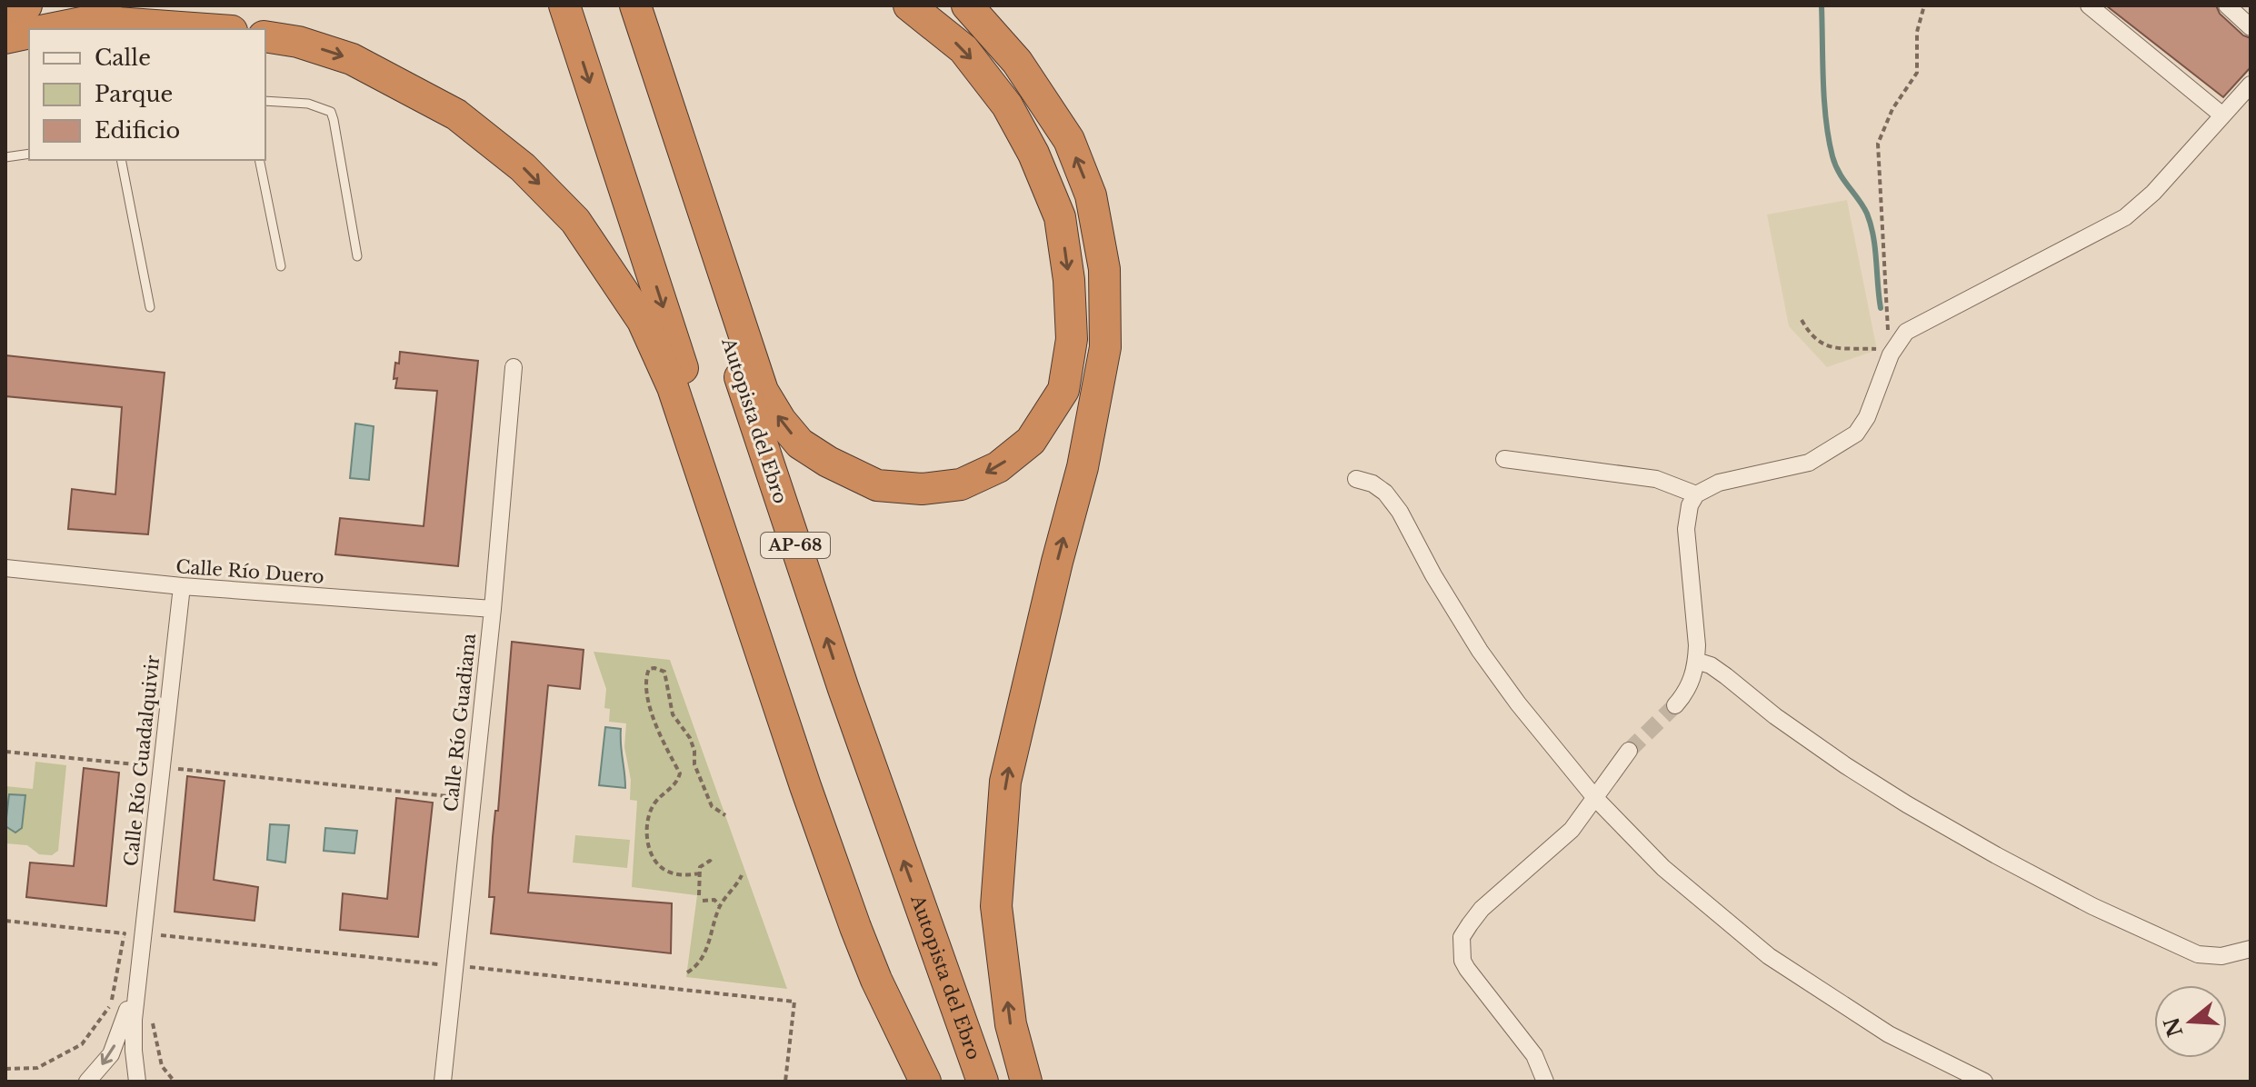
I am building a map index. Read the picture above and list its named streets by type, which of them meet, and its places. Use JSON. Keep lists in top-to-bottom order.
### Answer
{
  "streets": {
    "highway": ["Autopista del Ebro", "AP-68"],
    "street": ["Calle Río Duero", "Calle Río Guadiana", "Calle Río Guadalquivir"]
  },
  "crossings": [
    ["Calle Río Duero", "Calle Río Guadiana"],
    ["Calle Río Duero", "Calle Río Guadalquivir"]
  ],
  "legend": ["Calle", "Parque", "Edificio"],
  "north": "left"
}
